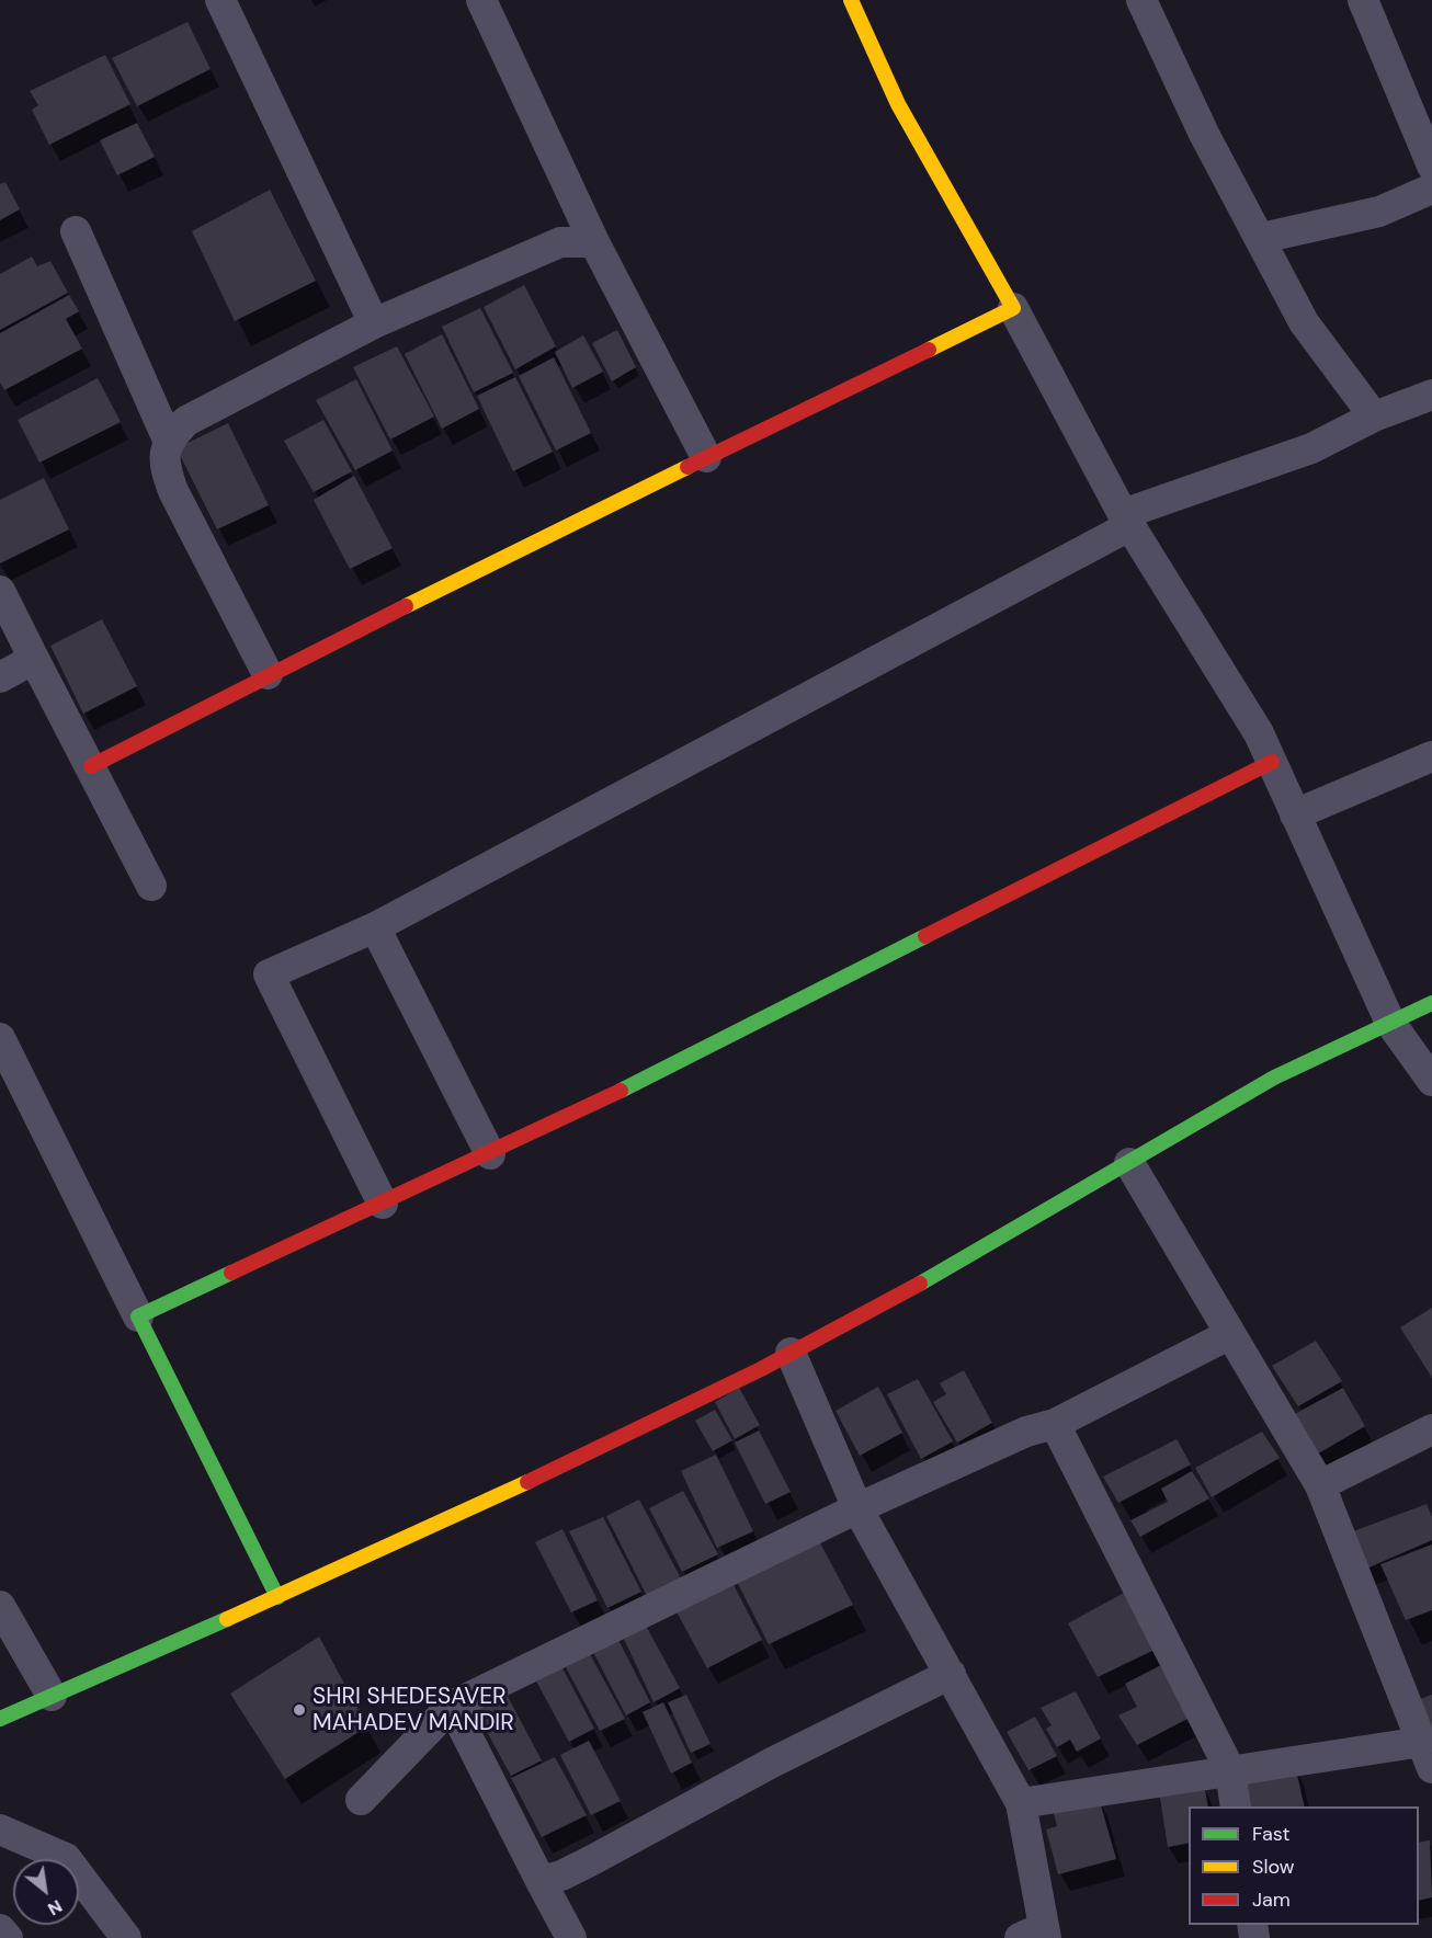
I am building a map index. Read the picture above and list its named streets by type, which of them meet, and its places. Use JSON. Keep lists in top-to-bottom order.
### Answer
{
  "places": ["SHRI SHEDESAVER MAHADEV MANDIR"],
  "legend": ["Fast", "Slow", "Jam"],
  "north": "bottom right"
}
